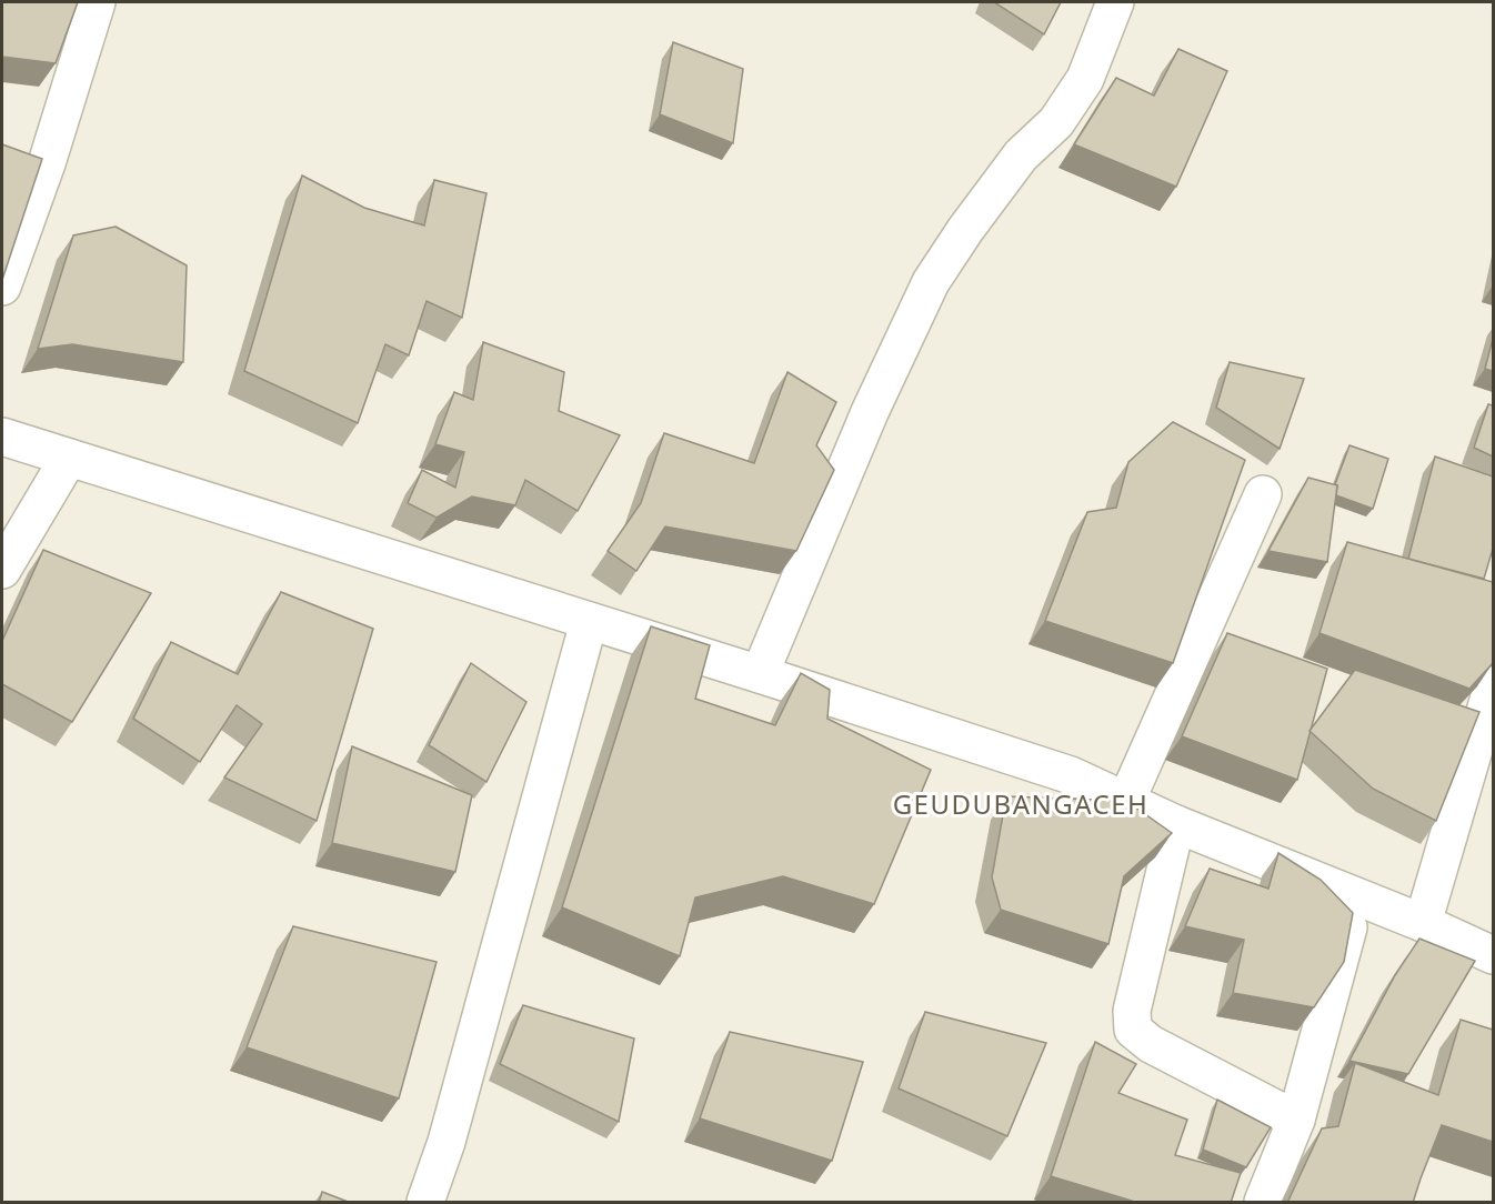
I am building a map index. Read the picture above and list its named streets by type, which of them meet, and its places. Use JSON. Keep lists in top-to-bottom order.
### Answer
{
  "districts": ["GEUDUBANGACEH"]
}
